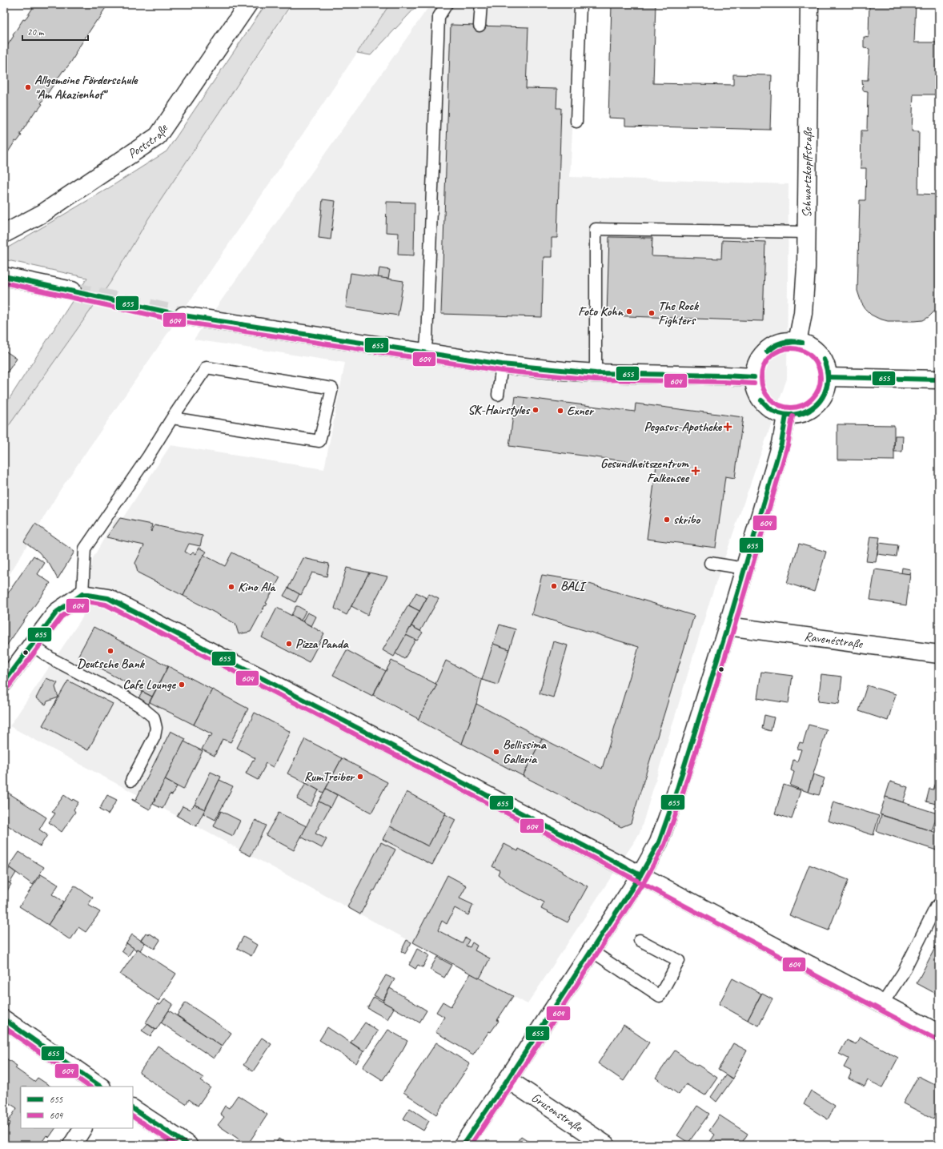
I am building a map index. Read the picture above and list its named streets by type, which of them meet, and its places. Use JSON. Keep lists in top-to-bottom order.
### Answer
{
  "streets": {
    "street": [
      "Poststraße",
      "Schwartzkopffstraße",
      "Ravenéstraße",
      "Grusonstraße"
    ]
  },
  "places": {
    "other": [
      "Allgemeine Förderschule \"Am Akazienhof\"",
      "Foto Kohn",
      "The Rock Fighters",
      "SK-Hairstyles",
      "Exner",
      "skribo",
      "BALI",
      "Kino Ala",
      "Pizza Panda",
      "Deutsche Bank",
      "Cafe Lounge",
      "Bellissima Galleria",
      "RumTreiber"
    ],
    "health": ["Pegasus-Apotheke", "Gesundheitszentrum Falkensee"]
  },
  "lines": ["transit line 655", "transit line 604"],
  "legend": ["655", "604"],
  "scale_bar": "20 m"
}
